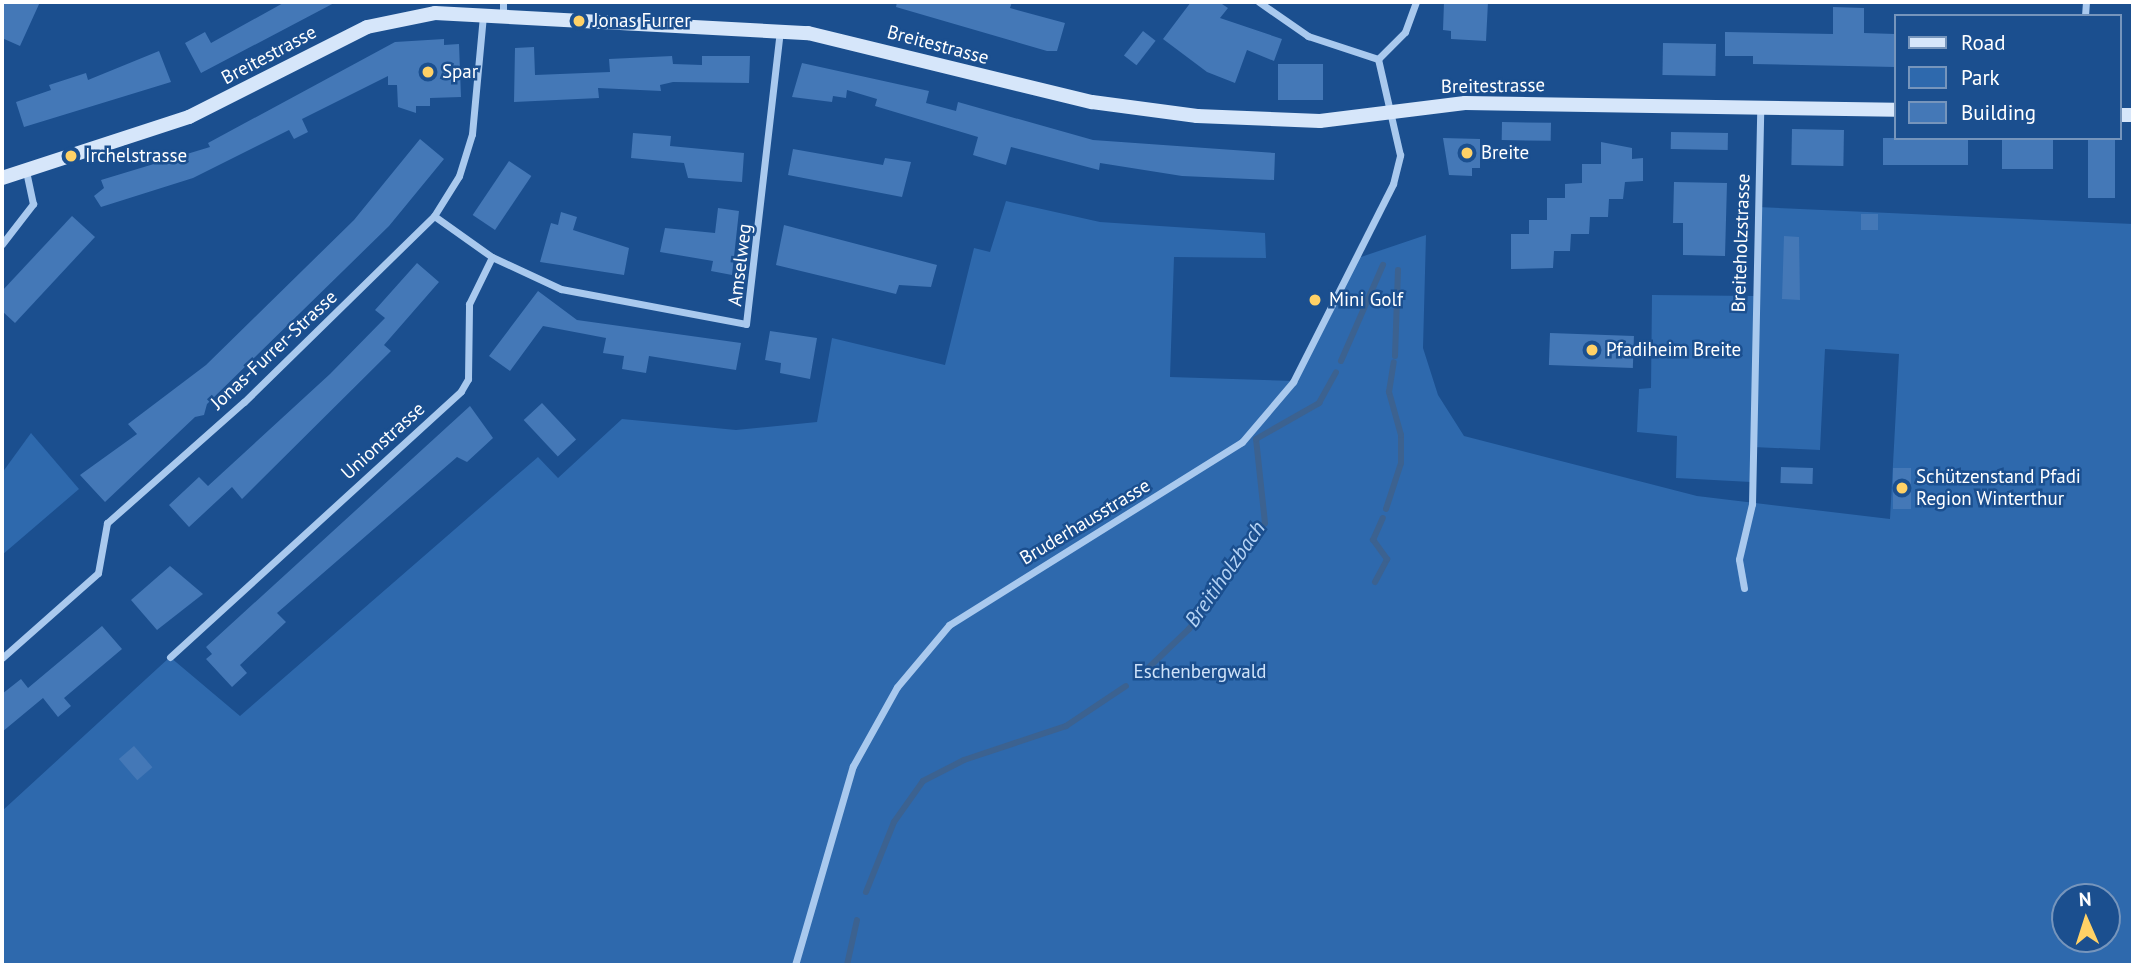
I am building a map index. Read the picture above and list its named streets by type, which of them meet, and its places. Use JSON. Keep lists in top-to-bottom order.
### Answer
{
  "streets": {
    "main road": ["Breitestrasse"],
    "street": [
      "Breiteholzstrasse",
      "Amselweg",
      "Jonas-Furrer-Strasse",
      "Unionstrasse",
      "Bruderhausstrasse"
    ]
  },
  "crossings": [
    ["Breitestrasse", "Breiteholzstrasse"],
    ["Breitestrasse", "Amselweg"],
    ["Breitestrasse", "Jonas-Furrer-Strasse"],
    ["Breitestrasse", "Bruderhausstrasse"],
    ["Amselweg", "Unionstrasse"]
  ],
  "water": ["Breitiholzbach"],
  "parks": ["Eschenbergwald"],
  "places": [
    "Jonas Furrer",
    "Spar",
    "Breite",
    "Irchelstrasse",
    "Mini Golf",
    "Pfadiheim Breite",
    "Schützenstand Pfadi Region Winterthur"
  ],
  "legend": ["Road", "Park", "Building"],
  "north": "top"
}
